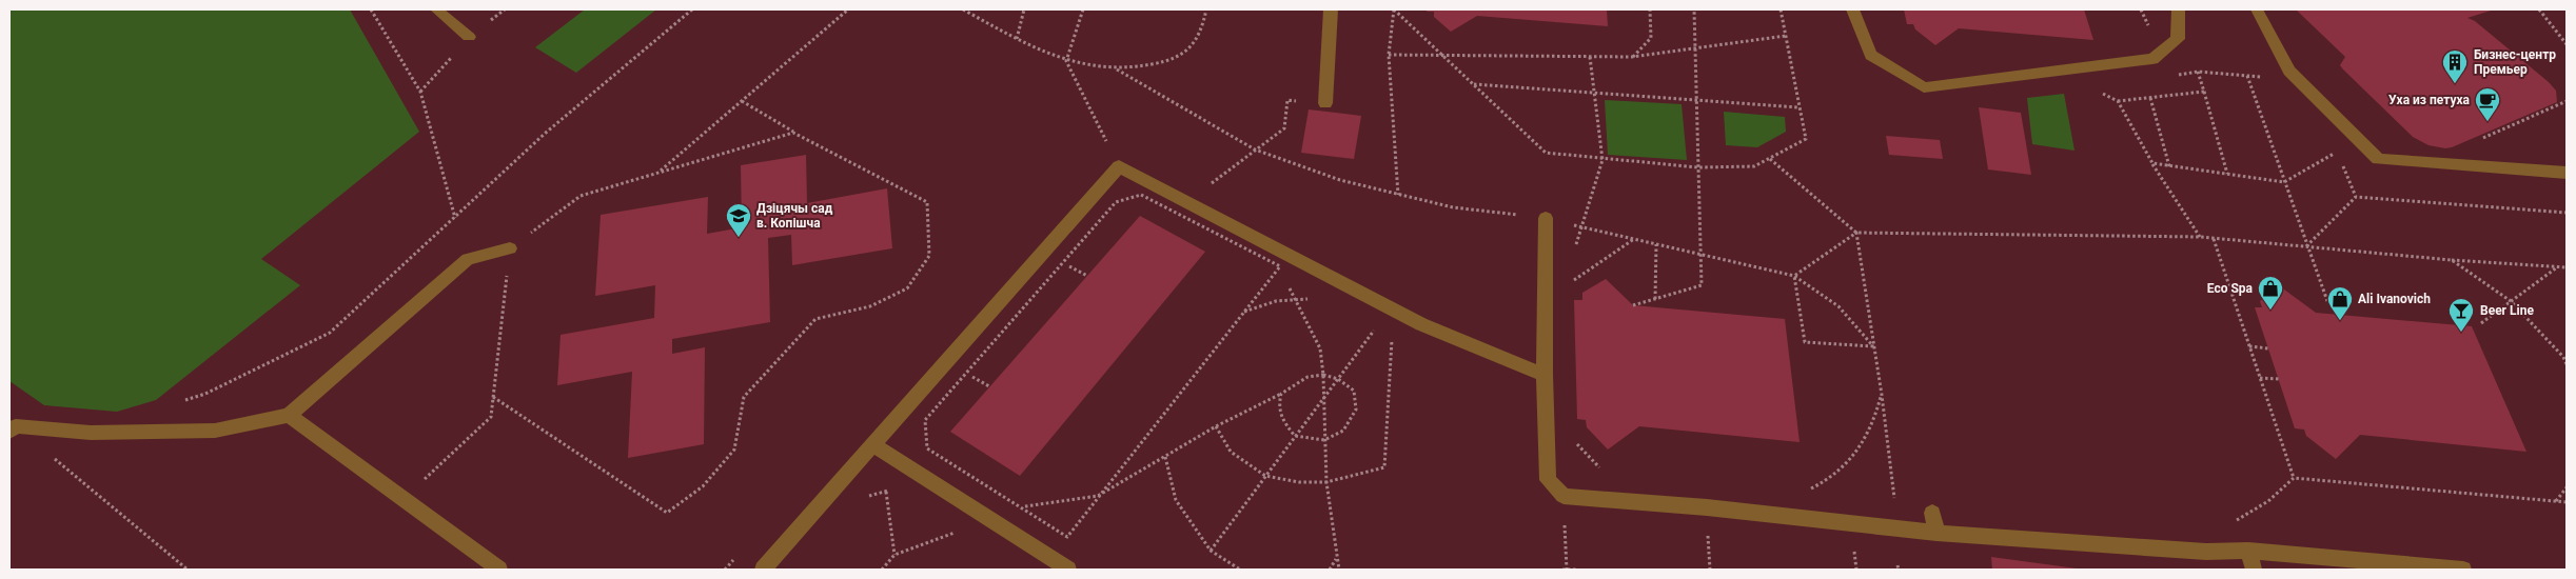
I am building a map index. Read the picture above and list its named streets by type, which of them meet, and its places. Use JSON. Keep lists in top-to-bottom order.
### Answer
{
  "places": {
    "building": ["Бизнес-центр Премьер"],
    "cafe": ["Уха из петуха"],
    "school or university": ["Дзіцячы сад в. Копішча"],
    "shop": ["Eco Spa", "Ali Ivanovich"],
    "bar": ["Beer Line"]
  }
}
